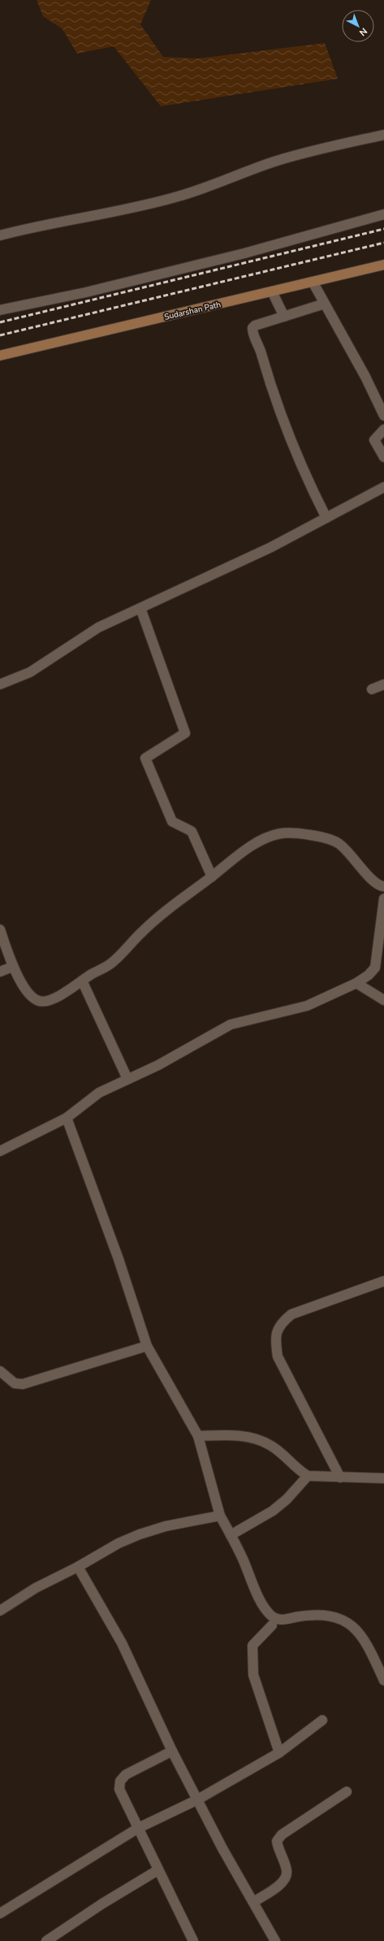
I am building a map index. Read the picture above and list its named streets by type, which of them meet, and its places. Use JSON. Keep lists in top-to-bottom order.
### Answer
{
  "streets": {
    "main road": ["Sudarshan Path"]
  },
  "north": "bottom right"
}
